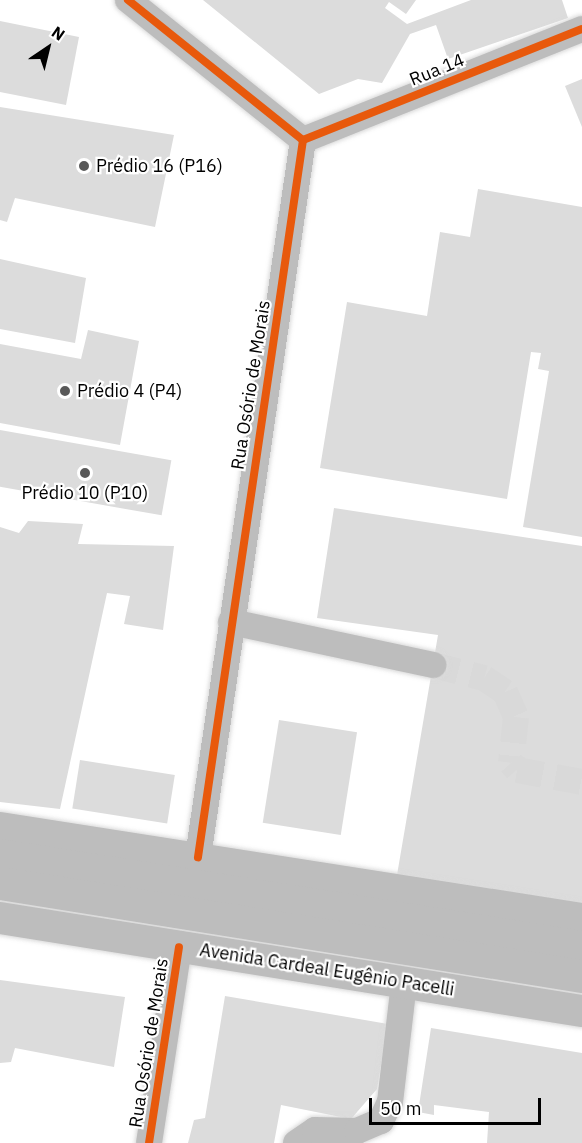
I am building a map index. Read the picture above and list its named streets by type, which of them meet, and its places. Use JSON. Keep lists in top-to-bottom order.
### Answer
{
  "streets": {
    "highway": ["Avenida Cardeal Eugênio Pacelli"],
    "street": ["Rua 14", "Rua Osório de Morais"]
  },
  "crossings": [
    ["Rua 14", "Rua Osório de Morais"],
    ["Rua Osório de Morais", "Avenida Cardeal Eugênio Pacelli"]
  ],
  "places": ["Prédio 16 (P16)", "Prédio 4 (P4)", "Prédio 10 (P10)"],
  "scale_bar": "50 m",
  "north": "top right"
}
